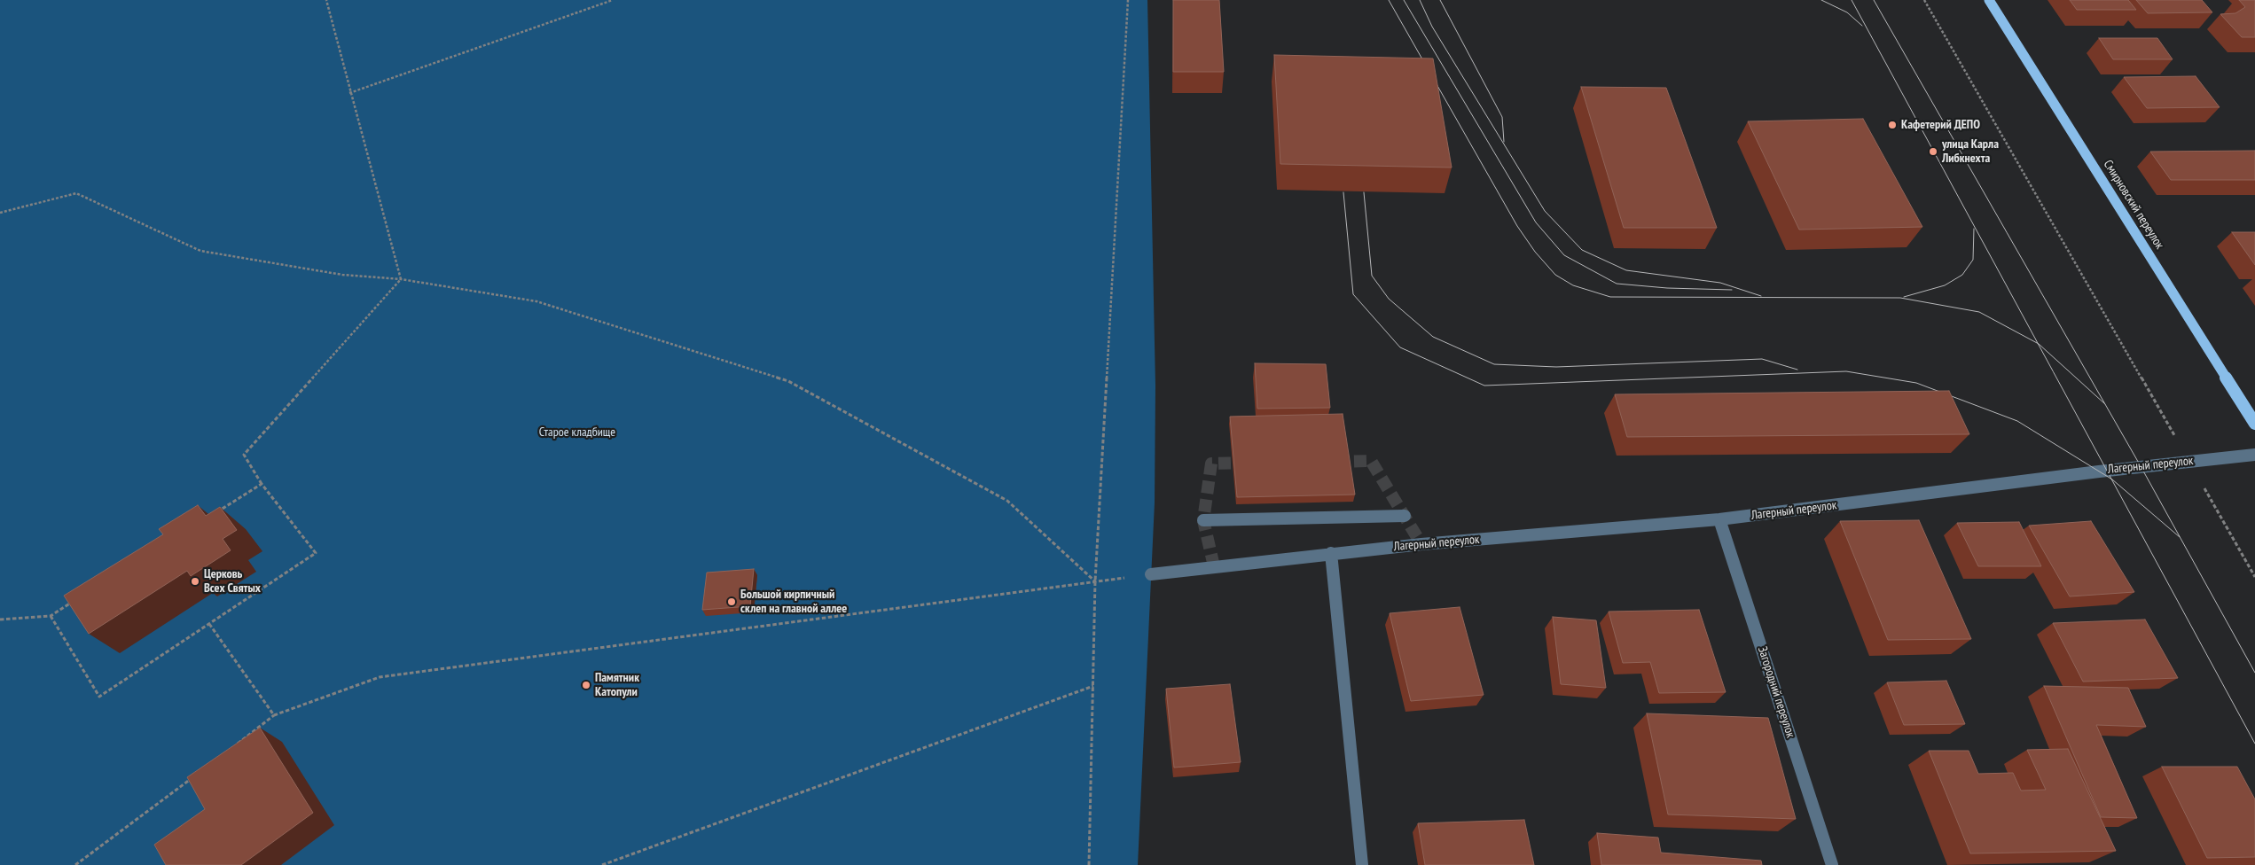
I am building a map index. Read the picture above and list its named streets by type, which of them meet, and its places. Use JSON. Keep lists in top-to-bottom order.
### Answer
{
  "streets": {
    "main road": ["Смирновский переулок"],
    "street": ["Лагерный переулок", "Загородний переулок"]
  },
  "crossings": [
    ["Лагерный переулок", "Загородний переулок"]
  ],
  "parks": ["Старое кладбище"],
  "places": [
    "Кафетерий ДЕПО",
    "улица Карла Либкнехта",
    "Церковь Всех Святых",
    "Большой кирпичный склеп на главной аллее",
    "Памятник Катопули"
  ]
}
